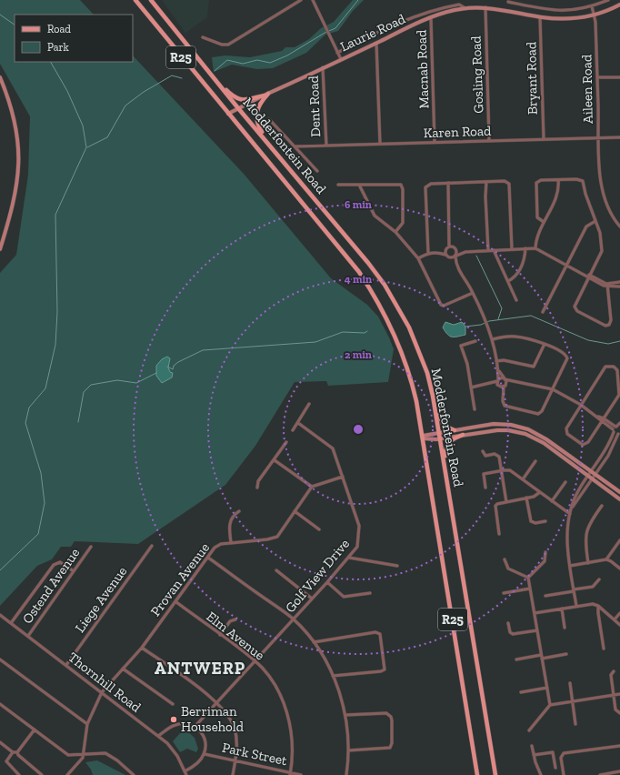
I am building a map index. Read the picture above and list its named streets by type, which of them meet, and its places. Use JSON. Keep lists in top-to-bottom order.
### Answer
{
  "streets": {
    "main road": ["Laurie Road", "R25", "Modderfontein Road"],
    "street": [
      "Macnab Road",
      "Gosling Road",
      "Bryant Road",
      "Aileen Road",
      "Dent Road",
      "Karen Road",
      "Golf View Drive",
      "Provan Avenue",
      "Ostend Avenue",
      "Liege Avenue",
      "Elm Avenue",
      "Thornhill Road",
      "Park Street"
    ]
  },
  "crossings": [
    ["Laurie Road", "Macnab Road"],
    ["Laurie Road", "Gosling Road"],
    ["Laurie Road", "Bryant Road"],
    ["Laurie Road", "Aileen Road"],
    ["Laurie Road", "Dent Road"],
    ["Laurie Road", "Modderfontein Road"],
    ["Macnab Road", "Karen Road"],
    ["Gosling Road", "Karen Road"],
    ["Bryant Road", "Karen Road"],
    ["Aileen Road", "Karen Road"],
    ["Dent Road", "Karen Road"],
    ["Golf View Drive", "Elm Avenue"],
    ["Provan Avenue", "Elm Avenue"],
    ["Provan Avenue", "Thornhill Road"],
    ["Ostend Avenue", "Thornhill Road"],
    ["Liege Avenue", "Thornhill Road"],
    ["Elm Avenue", "Park Street"]
  ],
  "districts": ["ANTWERP"],
  "places": ["Berriman Household"],
  "legend": ["Road", "Park"],
  "rings": ["6 min", "4 min", "2 min"]
}
